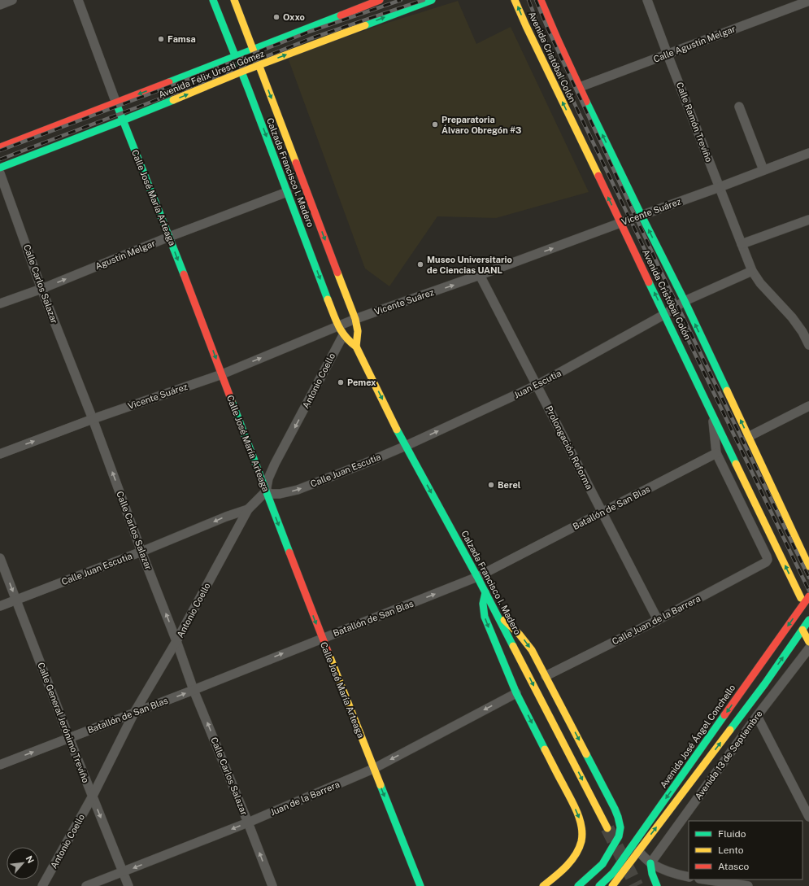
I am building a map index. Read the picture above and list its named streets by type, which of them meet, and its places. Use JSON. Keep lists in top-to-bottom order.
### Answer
{
  "streets": {
    "main road": [
      "Avenida Cristóbal Colón",
      "Avenida Félix Uresti Gómez",
      "Calzada Francisco I. Madero",
      "Calle José María Arteaga",
      "Avenida José Ángel Conchello"
    ],
    "street": [
      "Calle Agustín Melgar",
      "Calle Ramón Treviño",
      "Vicente Suárez",
      "Agustín Melgar",
      "Calle Carlos Salazar",
      "Antonio Coello",
      "Juan Escutia",
      "Prolongación Reforma",
      "Calle Juan Escutia",
      "Batallón de San Blas",
      "Calle Juan de la Barrera",
      "Calle General Jerónimo Treviño",
      "Avenida 13 de Septiembre",
      "Juan de la Barrera"
    ]
  },
  "crossings": [
    ["Calle Agustín Melgar", "Avenida Cristóbal Colón"],
    ["Calle Agustín Melgar", "Calle Ramón Treviño"],
    ["Avenida Cristóbal Colón", "Vicente Suárez"],
    ["Avenida Cristóbal Colón", "Juan Escutia"],
    ["Avenida Félix Uresti Gómez", "Calzada Francisco I. Madero"],
    ["Avenida Félix Uresti Gómez", "Calle José María Arteaga"],
    ["Calle Ramón Treviño", "Vicente Suárez"],
    ["Calzada Francisco I. Madero", "Vicente Suárez"],
    ["Calzada Francisco I. Madero", "Agustín Melgar"],
    ["Calzada Francisco I. Madero", "Antonio Coello"],
    ["Calzada Francisco I. Madero", "Juan Escutia"],
    ["Calzada Francisco I. Madero", "Calle Juan Escutia"],
    ["Calzada Francisco I. Madero", "Batallón de San Blas"],
    ["Calle José María Arteaga", "Vicente Suárez"],
    ["Calle José María Arteaga", "Agustín Melgar"],
    ["Calle José María Arteaga", "Antonio Coello"],
    ["Calle José María Arteaga", "Calle Juan Escutia"],
    ["Calle José María Arteaga", "Batallón de San Blas"],
    ["Calle José María Arteaga", "Juan de la Barrera"],
    ["Vicente Suárez", "Calle Carlos Salazar"],
    ["Vicente Suárez", "Prolongación Reforma"],
    ["Agustín Melgar", "Calle Carlos Salazar"],
    ["Calle Carlos Salazar", "Antonio Coello"],
    ["Calle Carlos Salazar", "Calle Juan Escutia"],
    ["Calle Carlos Salazar", "Batallón de San Blas"],
    ["Calle Carlos Salazar", "Juan de la Barrera"],
    ["Antonio Coello", "Calle Juan Escutia"],
    ["Antonio Coello", "Batallón de San Blas"],
    ["Antonio Coello", "Calle General Jerónimo Treviño"],
    ["Juan Escutia", "Prolongación Reforma"],
    ["Juan Escutia", "Calle Juan Escutia"],
    ["Prolongación Reforma", "Batallón de San Blas"],
    ["Prolongación Reforma", "Calle Juan de la Barrera"],
    ["Calle Juan Escutia", "Calle General Jerónimo Treviño"],
    ["Batallón de San Blas", "Calle Juan de la Barrera"],
    ["Batallón de San Blas", "Calle General Jerónimo Treviño"],
    ["Calle General Jerónimo Treviño", "Juan de la Barrera"]
  ],
  "one_way": [
    "Calzada Francisco I. Madero",
    "Calle José María Arteaga",
    "Vicente Suárez",
    "Agustín Melgar",
    "Calle Carlos Salazar",
    "Juan Escutia",
    "Batallón de San Blas",
    "Calle General Jerónimo Treviño",
    "Juan de la Barrera"
  ],
  "places": [
    "Oxxo",
    "Famsa",
    "Preparatoria Álvaro Obregón #3",
    "Museo Universitario de Ciencias UANL",
    "Pemex",
    "Berel"
  ],
  "legend": ["Fluido", "Lento", "Atasco"],
  "north": "top right"
}
